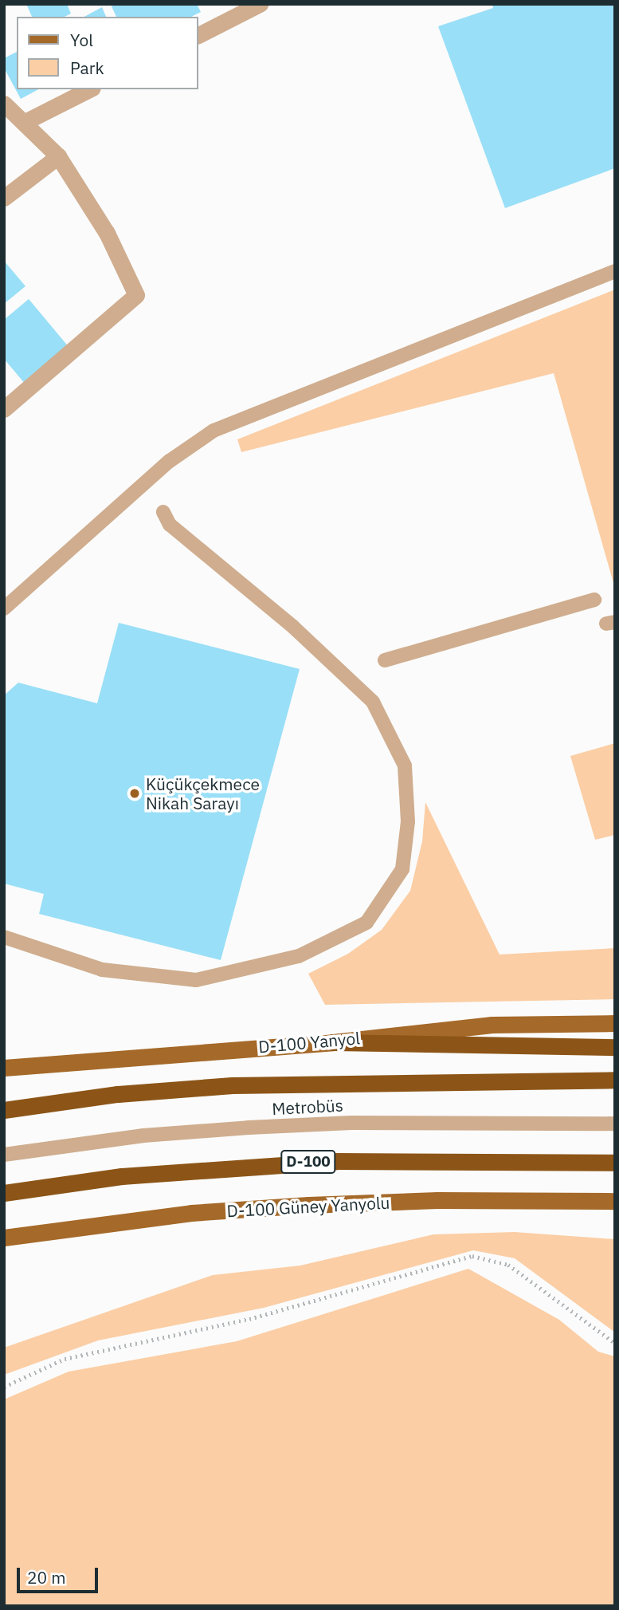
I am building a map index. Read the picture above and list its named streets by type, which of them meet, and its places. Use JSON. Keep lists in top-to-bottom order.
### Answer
{
  "streets": {
    "highway": ["D-100"],
    "main road": ["D-100 Yanyol", "D-100 Güney Yanyolu"],
    "lane": ["Metrobüs"]
  },
  "places": ["Küçükçekmece Nikah Sarayı"],
  "legend": ["Yol", "Park"],
  "scale_bar": "20 m"
}
